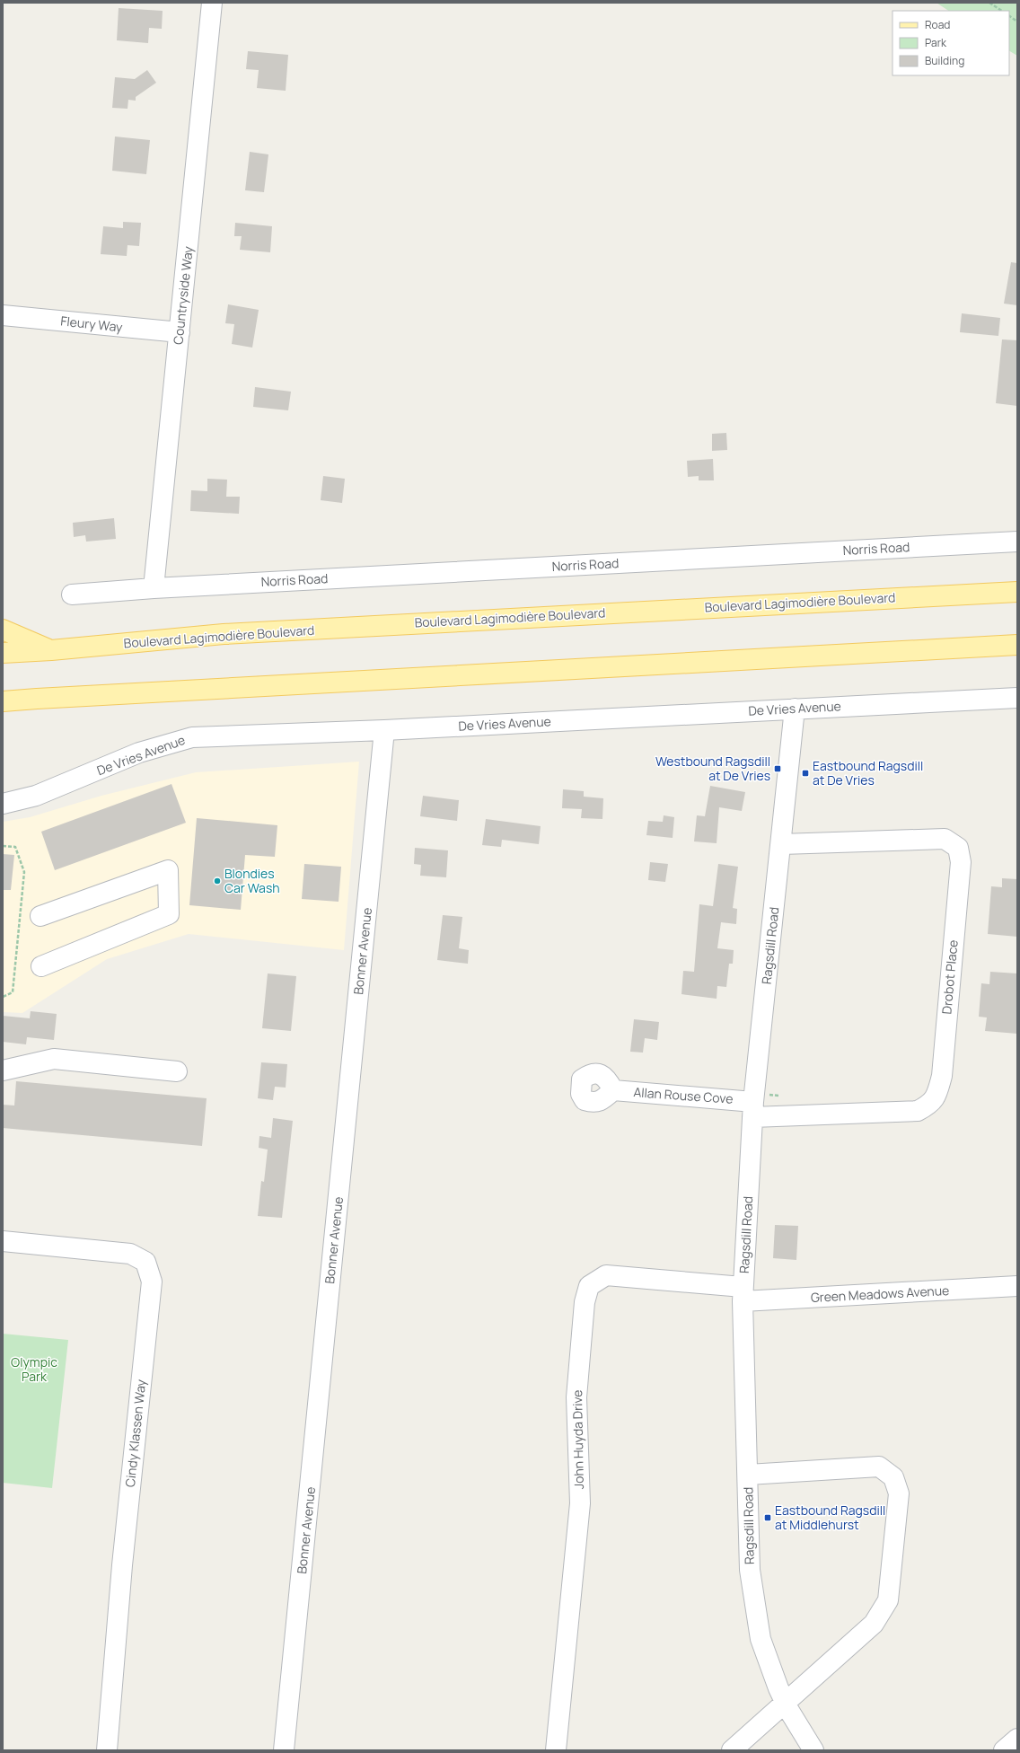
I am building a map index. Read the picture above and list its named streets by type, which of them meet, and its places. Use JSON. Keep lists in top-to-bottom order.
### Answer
{
  "streets": {
    "main road": ["Boulevard Lagimodière Boulevard"],
    "street": [
      "Countryside Way",
      "Fleury Way",
      "Norris Road",
      "De Vries Avenue",
      "Ragsdill Road",
      "Bonner Avenue",
      "Drobot Place",
      "Allan Rouse Cove",
      "Green Meadows Avenue",
      "Cindy Klassen Way",
      "John Huyda Drive"
    ]
  },
  "crossings": [
    ["Countryside Way", "Fleury Way"],
    ["Countryside Way", "Norris Road"],
    ["De Vries Avenue", "Ragsdill Road"],
    ["De Vries Avenue", "Bonner Avenue"],
    ["Ragsdill Road", "Drobot Place"],
    ["Ragsdill Road", "Allan Rouse Cove"],
    ["Ragsdill Road", "Green Meadows Avenue"],
    ["Ragsdill Road", "John Huyda Drive"],
    ["Drobot Place", "Allan Rouse Cove"],
    ["Green Meadows Avenue", "John Huyda Drive"]
  ],
  "parks": ["Olympic Park"],
  "places": {
    "transit": ["Westbound Ragsdill at De Vries", "Eastbound Ragsdill at De Vries", "Eastbound Ragsdill at Middlehurst"],
    "other": ["Blondies Car Wash"]
  },
  "legend": ["Road", "Park", "Building"]
}
